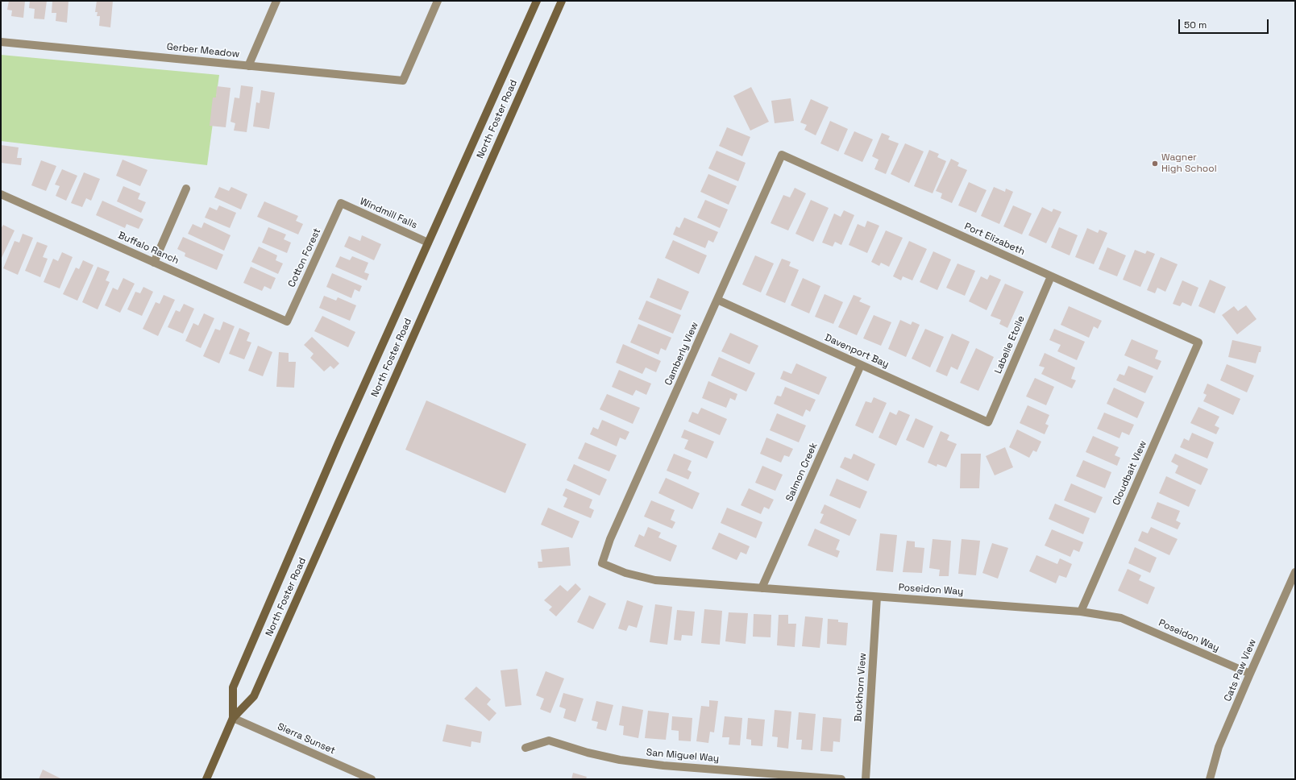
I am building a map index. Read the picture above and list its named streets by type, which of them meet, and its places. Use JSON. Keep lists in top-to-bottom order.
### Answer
{
  "streets": {
    "main road": ["North Foster Road"],
    "street": [
      "Gerber Meadow",
      "Windmill Falls",
      "Port Elizabeth",
      "Buffalo Ranch",
      "Cotton Forest",
      "Labelle Etoile",
      "Davenport Bay",
      "Camberly View",
      "Salmon Creek",
      "Cloudbait View",
      "Poseidon Way",
      "Cats Paw View",
      "Buckhorn View",
      "Sierra Sunset",
      "San Miguel Way"
    ]
  },
  "crossings": [
    ["North Foster Road", "Windmill Falls"],
    ["North Foster Road", "Sierra Sunset"],
    ["Windmill Falls", "Cotton Forest"],
    ["Port Elizabeth", "Labelle Etoile"],
    ["Port Elizabeth", "Camberly View"],
    ["Port Elizabeth", "Cloudbait View"],
    ["Buffalo Ranch", "Cotton Forest"],
    ["Labelle Etoile", "Davenport Bay"],
    ["Davenport Bay", "Camberly View"],
    ["Davenport Bay", "Salmon Creek"],
    ["Camberly View", "Poseidon Way"],
    ["Salmon Creek", "Poseidon Way"],
    ["Cloudbait View", "Poseidon Way"],
    ["Poseidon Way", "Cats Paw View"],
    ["Poseidon Way", "Buckhorn View"]
  ],
  "places": ["Wagner High School"],
  "scale_bar": "50 m"
}
